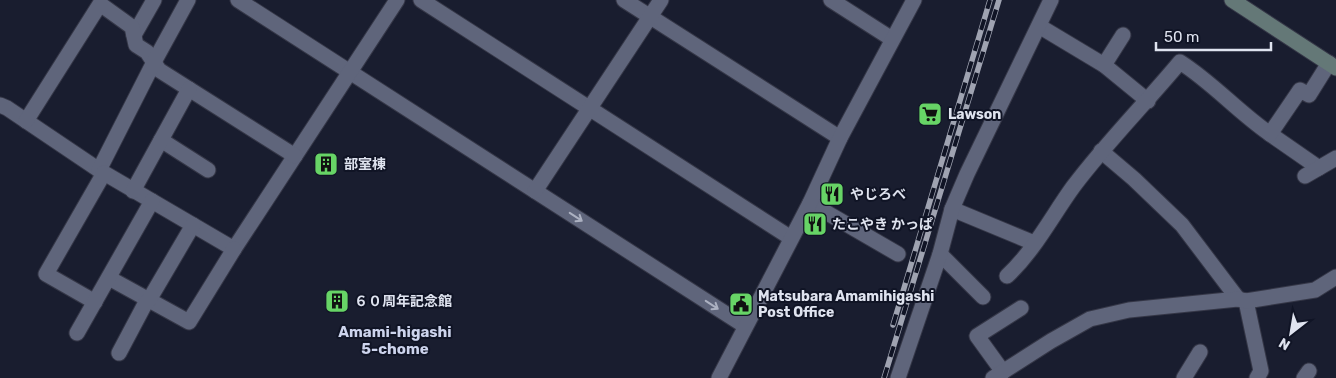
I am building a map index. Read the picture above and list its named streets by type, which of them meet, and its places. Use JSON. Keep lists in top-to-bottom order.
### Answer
{
  "districts": ["Amami-higashi 5-chome"],
  "places": {
    "supermarket": ["Lawson"],
    "building": ["部室棟", "６０周年記念館"],
    "restaurant": ["やじろべ", "たこやき かっぱ"],
    "public building": ["Matsubara Amamihigashi Post Office"]
  },
  "scale_bar": "50 m",
  "north": "bottom left"
}
